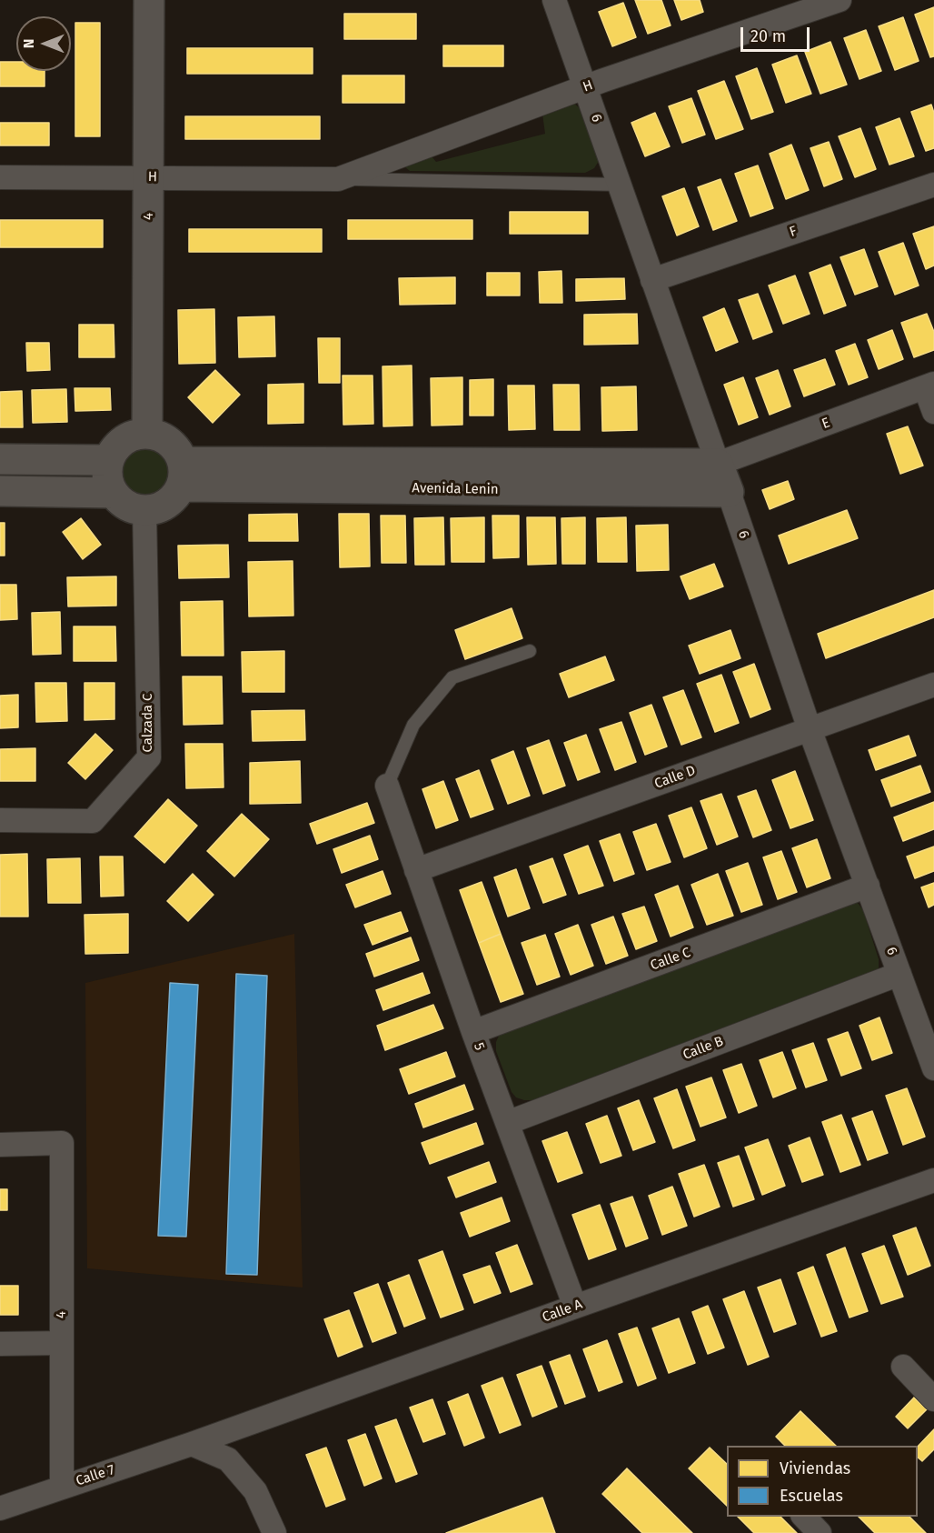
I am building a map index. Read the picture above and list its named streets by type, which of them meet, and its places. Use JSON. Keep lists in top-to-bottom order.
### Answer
{
  "streets": {
    "street": [
      "H",
      "6",
      "4",
      "F",
      "E",
      "Avenida Lenin",
      "Calzada C",
      "Calle D",
      "Calle C",
      "5",
      "Calle B",
      "Calle A",
      "Calle 7"
    ]
  },
  "crossings": [
    ["H", "6"],
    ["H", "4"],
    ["6", "F"],
    ["6", "E"],
    ["6", "Avenida Lenin"],
    ["6", "Calle D"],
    ["6", "Calle C"],
    ["6", "Calle B"],
    ["4", "Avenida Lenin"],
    ["4", "Calzada C"],
    ["4", "Calle 7"],
    ["E", "Avenida Lenin"],
    ["Avenida Lenin", "Calzada C"],
    ["Calle D", "5"],
    ["Calle C", "5"],
    ["5", "Calle B"],
    ["5", "Calle A"],
    ["Calle A", "Calle 7"]
  ],
  "legend": ["Viviendas", "Escuelas"],
  "scale_bar": "20 m",
  "north": "left"
}
